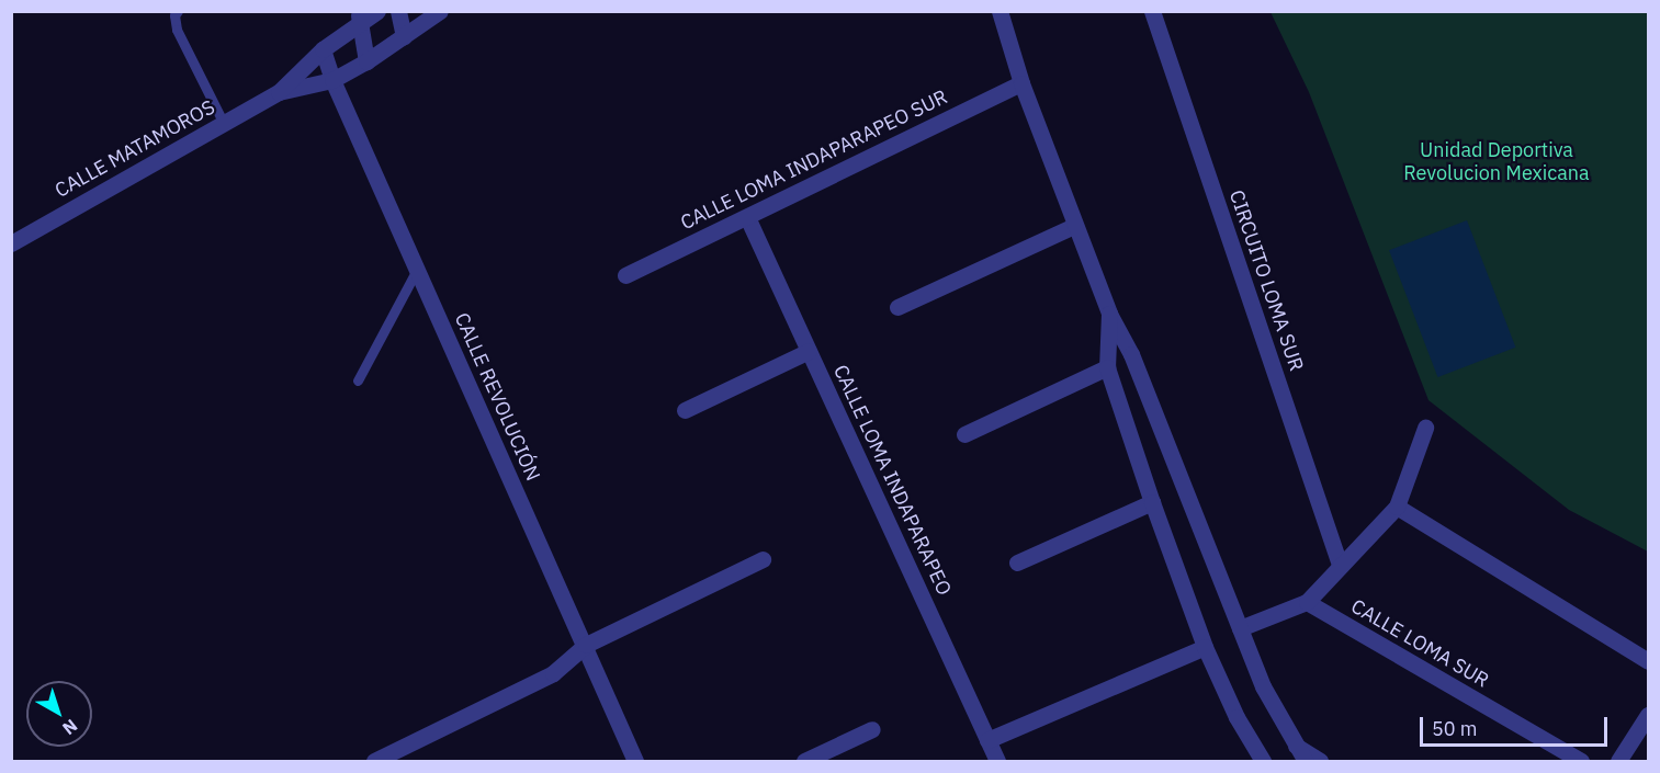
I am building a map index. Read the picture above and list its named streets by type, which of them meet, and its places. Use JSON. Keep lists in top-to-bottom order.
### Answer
{
  "streets": {
    "street": [
      "CALLE MATAMOROS",
      "CALLE LOMA INDAPARAPEO SUR",
      "CIRCUITO LOMA SUR",
      "CALLE REVOLUCIÓN",
      "CALLE LOMA INDAPARAPEO",
      "CALLE LOMA SUR"
    ]
  },
  "crossings": [
    ["CALLE MATAMOROS", "CALLE REVOLUCIÓN"],
    ["CALLE LOMA INDAPARAPEO SUR", "CALLE LOMA INDAPARAPEO"]
  ],
  "parks": ["Unidad Deportiva Revolucion Mexicana"],
  "scale_bar": "50 m",
  "north": "bottom right"
}
